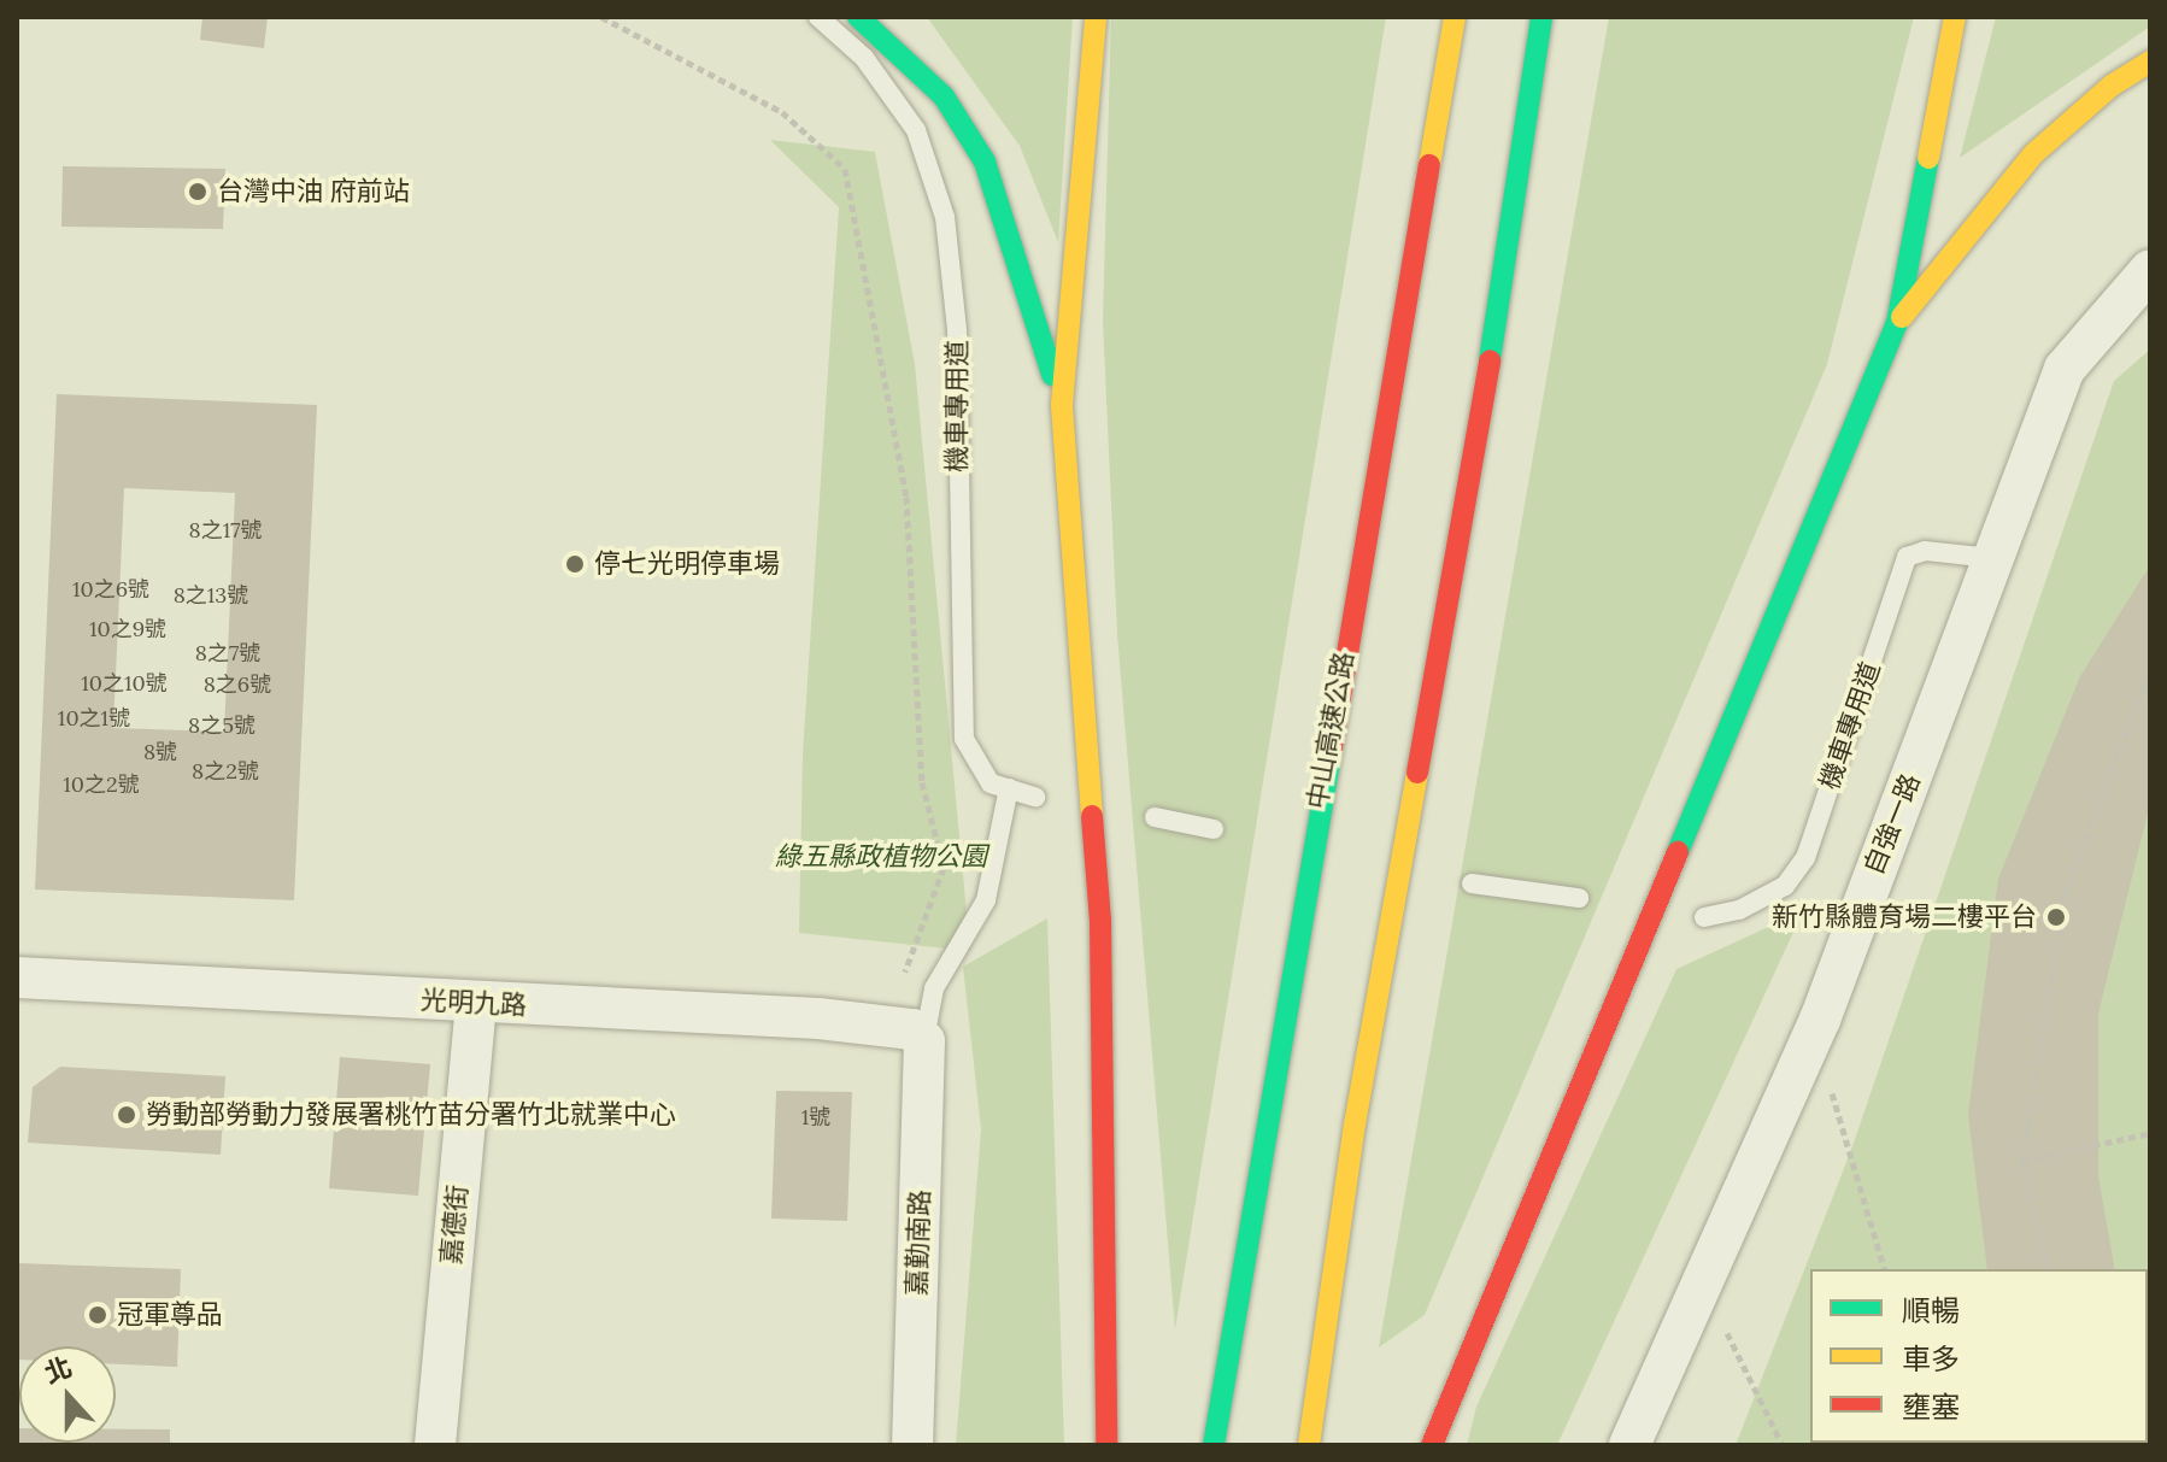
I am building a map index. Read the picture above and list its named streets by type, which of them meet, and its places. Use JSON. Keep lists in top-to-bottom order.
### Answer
{
  "streets": {
    "highway": ["中山高速公路"],
    "street": [
      "自強一路",
      "光明九路",
      "嘉德街",
      "嘉勤南路"
    ],
    "lane": ["機車專用道"]
  },
  "crossings": [
    ["機車專用道", "自強一路"],
    ["光明九路", "嘉德街"],
    ["光明九路", "嘉勤南路"]
  ],
  "parks": ["綠五縣政植物公園"],
  "places": [
    "台灣中油 府前站",
    "停七光明停車場",
    "新竹縣體育場二樓平台",
    "勞動部勞動力發展署桃竹苗分署竹北就業中心",
    "冠軍尊品"
  ],
  "house_numbers": [
    "8之17號",
    "10之6號",
    "8之13號",
    "10之9號",
    "8之7號",
    "10之10號",
    "8之6號",
    "10之1號",
    "8之5號",
    "8號",
    "8之2號",
    "10之2號",
    "1號"
  ],
  "legend": ["順暢", "車多", "壅塞"],
  "north": "top"
}
